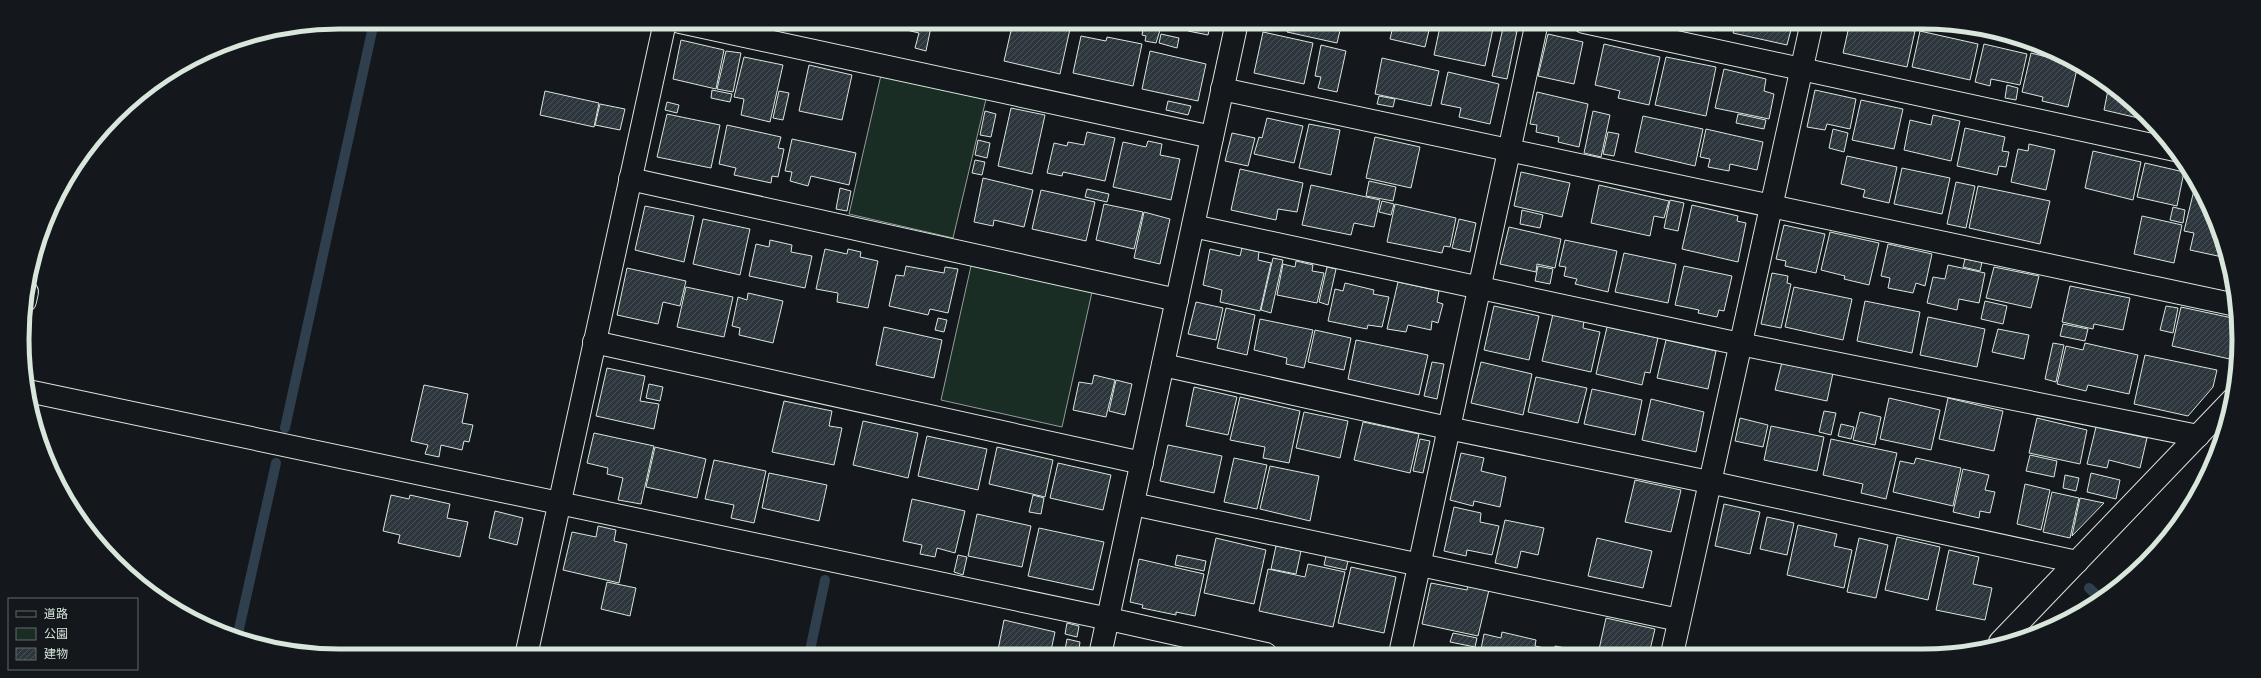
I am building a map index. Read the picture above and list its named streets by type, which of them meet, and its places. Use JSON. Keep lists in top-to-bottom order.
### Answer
{
  "legend": ["道路", "公園", "建物"]
}
